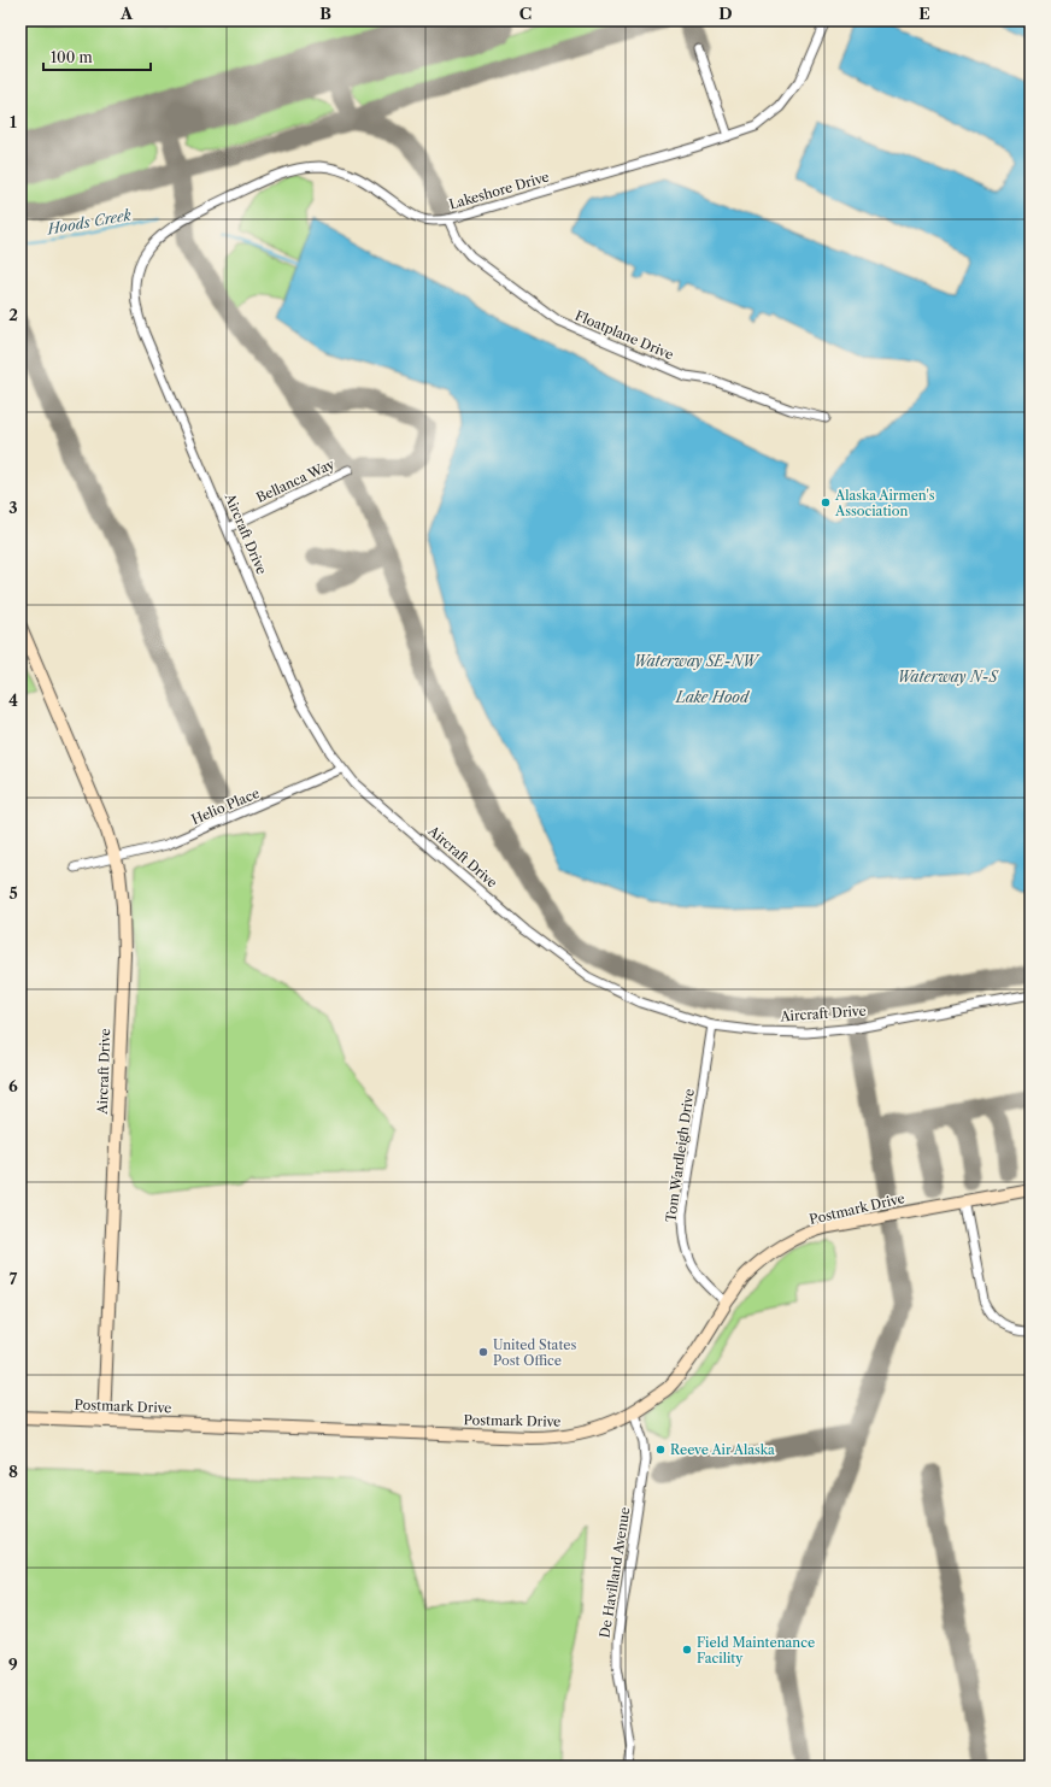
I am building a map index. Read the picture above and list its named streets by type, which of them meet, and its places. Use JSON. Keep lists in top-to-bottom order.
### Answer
{
  "streets": {
    "street": [
      "Lakeshore Drive",
      "Floatplane Drive",
      "Bellanca Way",
      "Aircraft Drive",
      "Helio Place",
      "Tom Wardleigh Drive",
      "Postmark Drive",
      "De Havilland Avenue"
    ]
  },
  "crossings": [
    ["Lakeshore Drive", "Floatplane Drive"],
    ["Lakeshore Drive", "Aircraft Drive"],
    ["Bellanca Way", "Aircraft Drive"],
    ["Aircraft Drive", "Helio Place"],
    ["Aircraft Drive", "Tom Wardleigh Drive"],
    ["Aircraft Drive", "Postmark Drive"],
    ["Tom Wardleigh Drive", "Postmark Drive"],
    ["Postmark Drive", "De Havilland Avenue"]
  ],
  "water": [
    "Hoods Creek",
    "Waterway SE-NW",
    "Waterway N-S",
    "Lake Hood"
  ],
  "places": [
    "Alaska Airmen's Association",
    "United States Post Office",
    "Reeve Air Alaska",
    "Field Maintenance Facility"
  ],
  "scale_bar": "100 m",
  "grid": {
    "columns": [
      "A",
      "B",
      "C",
      "D",
      "E"
    ],
    "rows": [
      "1",
      "2",
      "3",
      "4",
      "5",
      "6",
      "7",
      "8",
      "9"
    ]
  }
}
